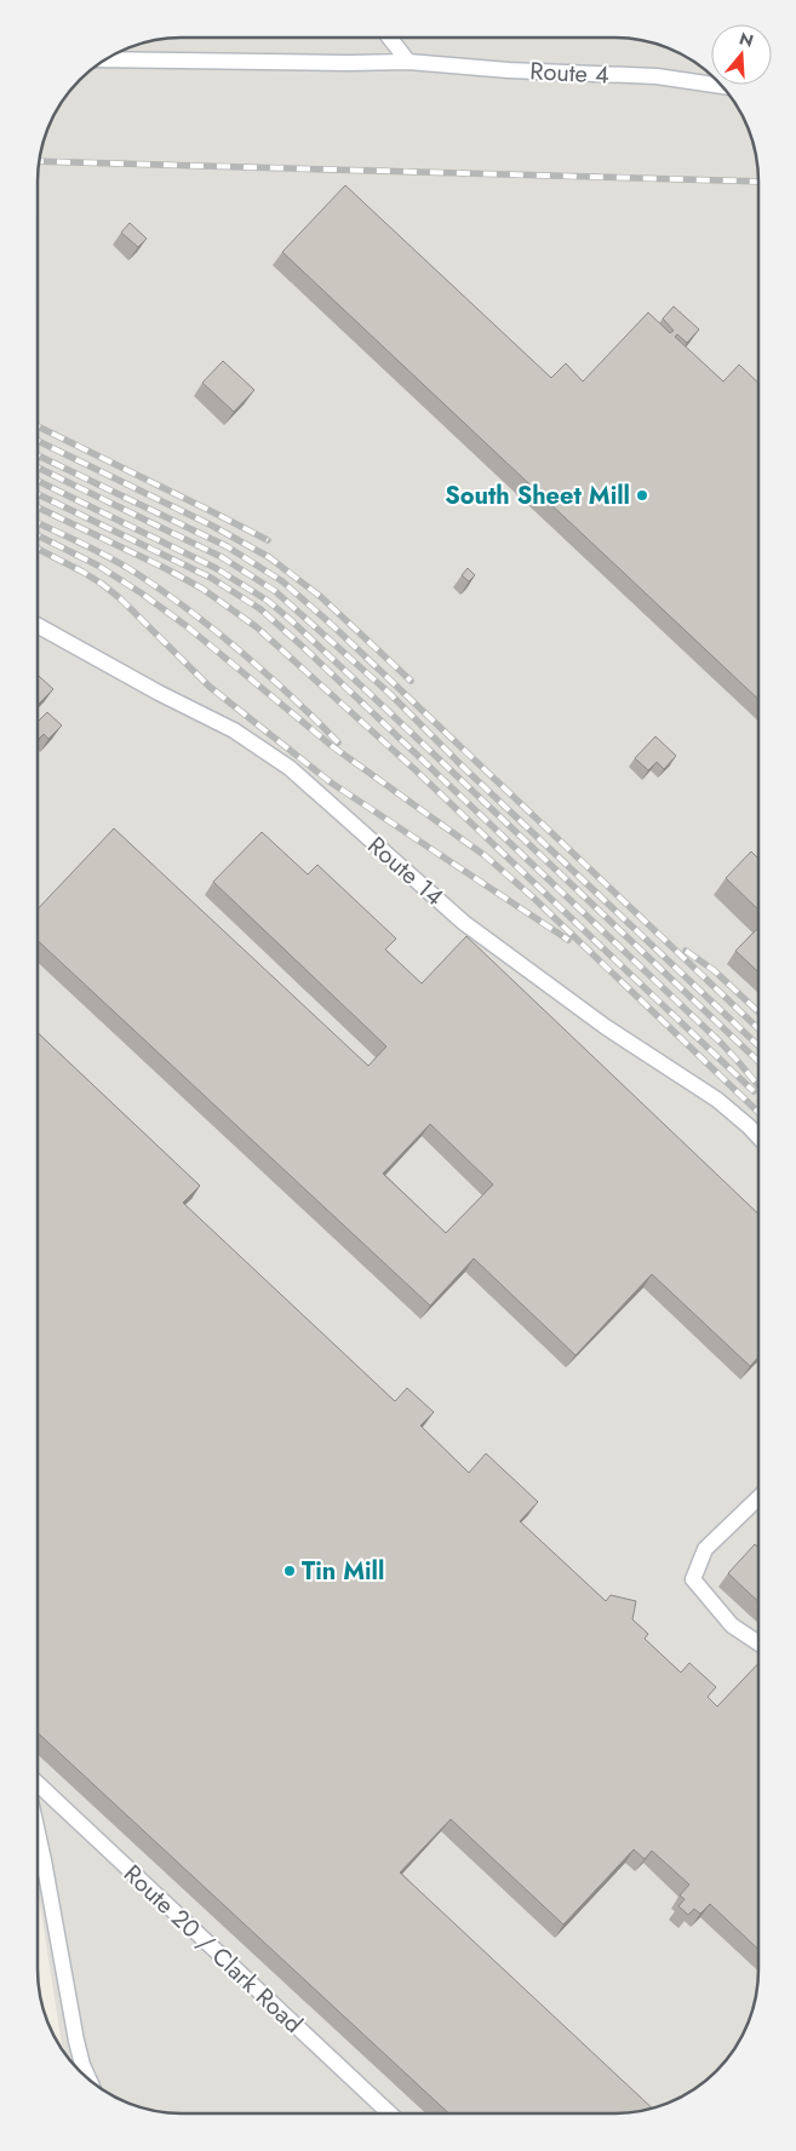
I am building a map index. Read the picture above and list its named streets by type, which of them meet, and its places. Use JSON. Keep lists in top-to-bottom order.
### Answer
{
  "streets": {
    "street": ["Route 4", "Route 14", "Route 20 / Clark Road"]
  },
  "places": ["South Sheet Mill", "Tin Mill"],
  "north": "top"
}
